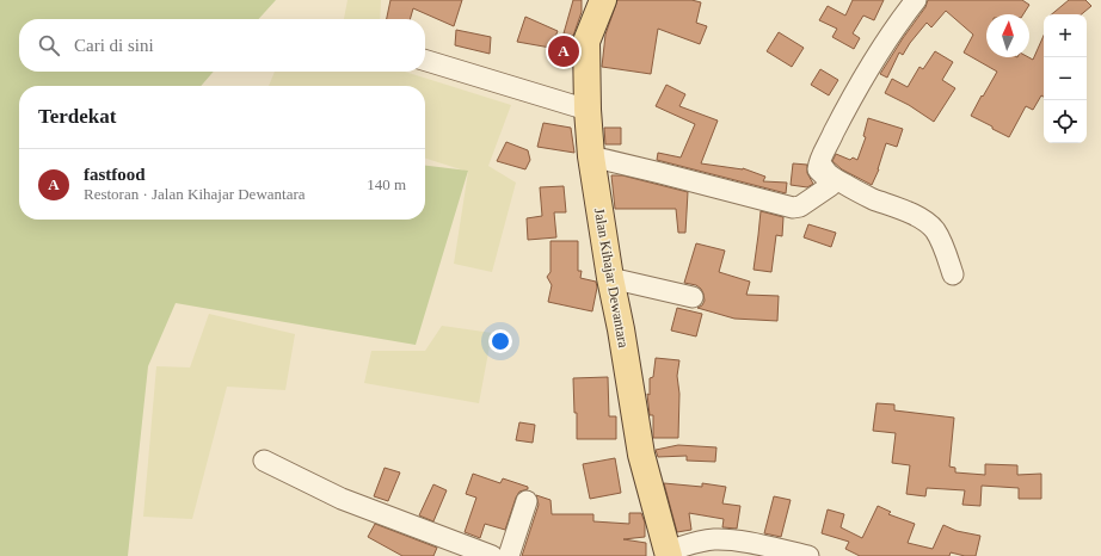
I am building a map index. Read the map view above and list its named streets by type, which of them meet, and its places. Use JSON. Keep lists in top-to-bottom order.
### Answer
{
  "streets": {
    "main road": ["Jalan Kihajar Dewantara"]
  },
  "north": "top",
  "page": {
    "map_buttons": ["+", "−"],
    "search": "Cari di sini",
    "pins": "A",
    "heading": "Terdekat",
    "list": [
      {
        "mark": "A",
        "name": "fastfood",
        "note": "Restoran · Jalan Kihajar Dewantara",
        "value": "140 m"
      }
    ]
  }
}
